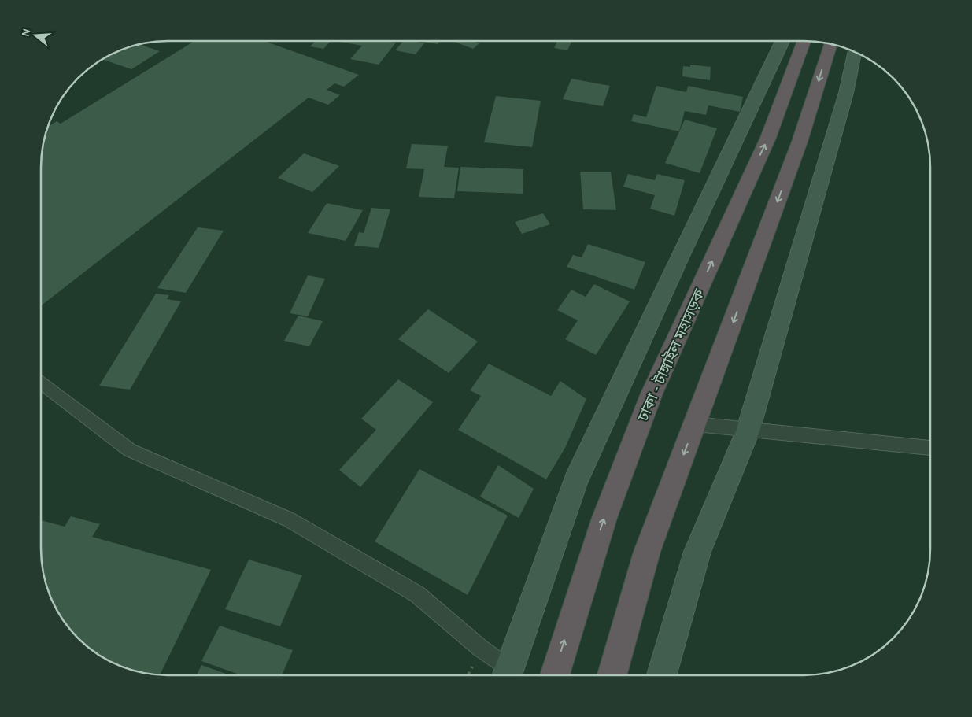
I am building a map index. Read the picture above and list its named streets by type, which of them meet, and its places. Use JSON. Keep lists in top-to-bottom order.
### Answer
{
  "streets": {
    "highway": ["ঢাকা - টাঙ্গাইল মহাসড়ক"]
  },
  "north": "left"
}
